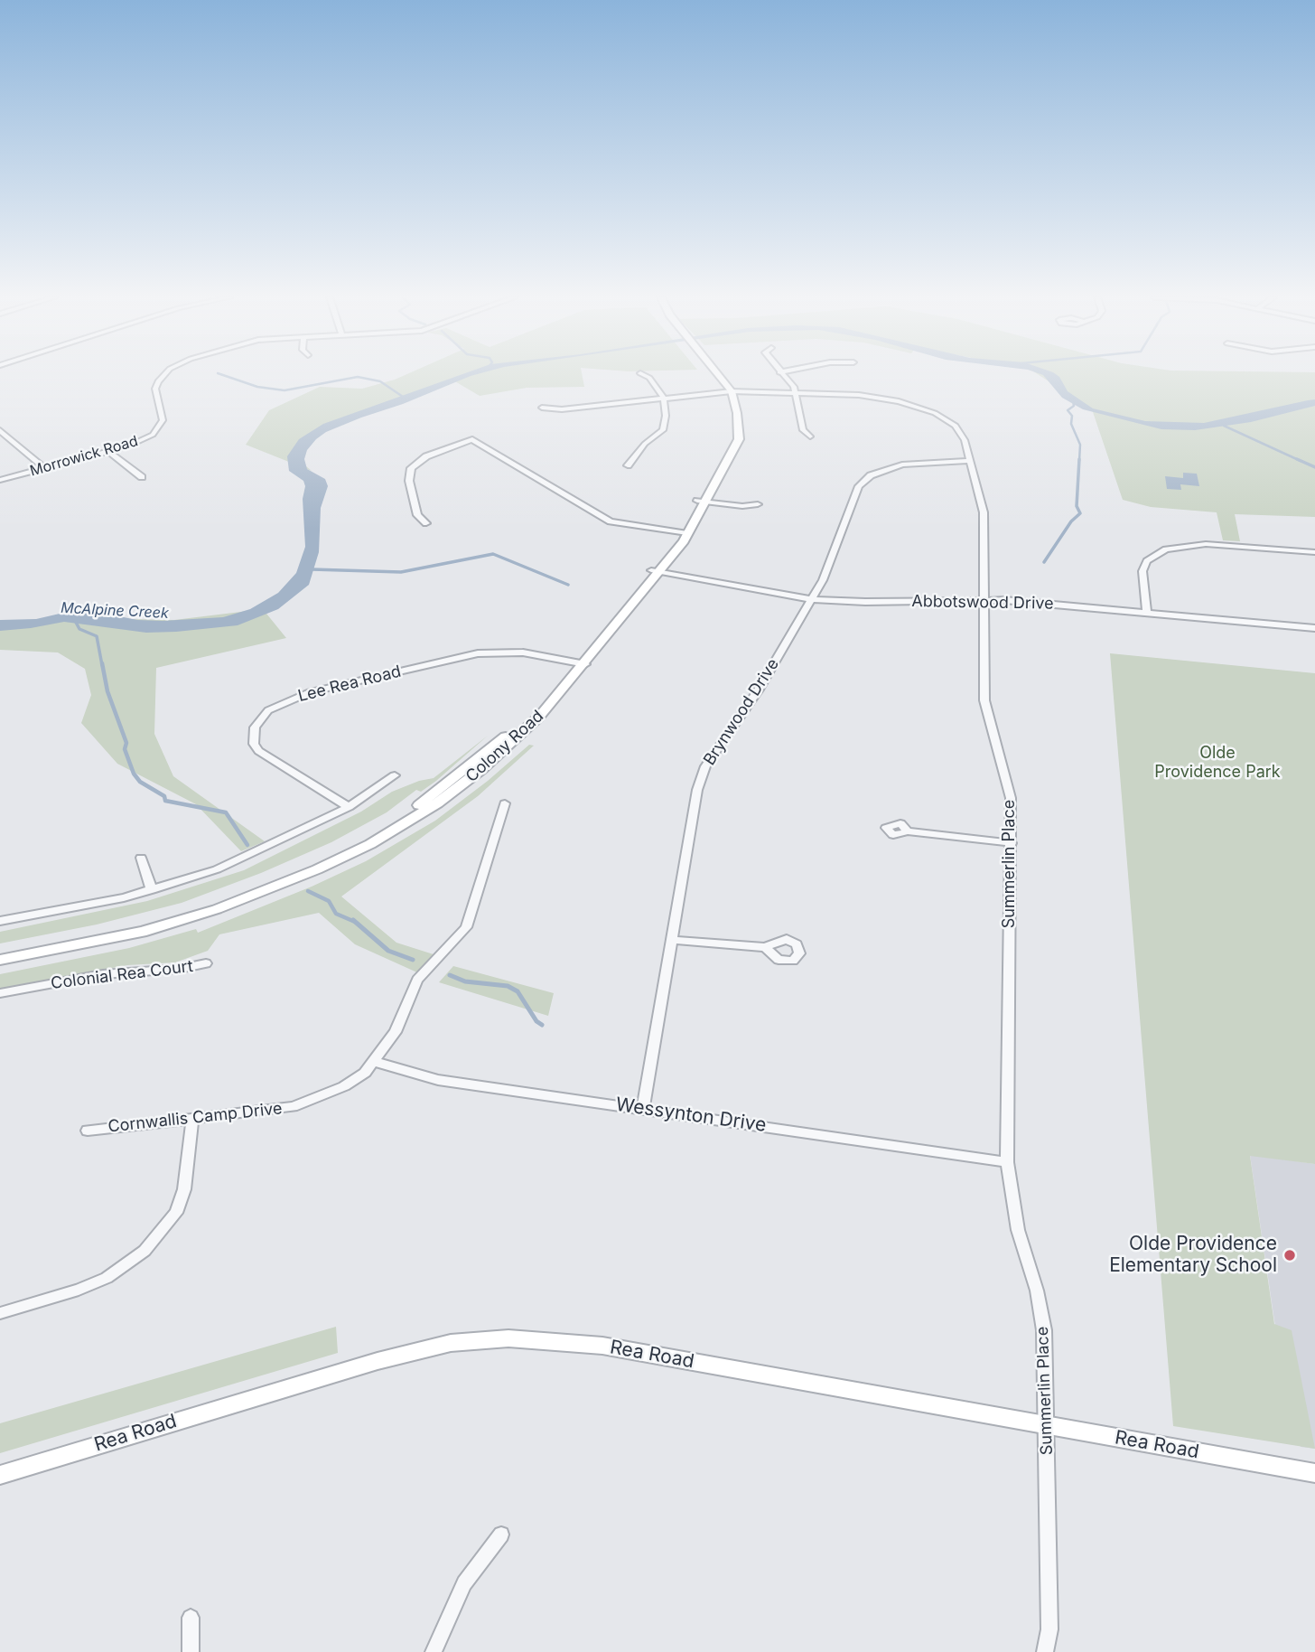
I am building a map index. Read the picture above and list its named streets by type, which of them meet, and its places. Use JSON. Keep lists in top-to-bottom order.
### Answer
{
  "streets": {
    "main road": ["Colony Road", "Rea Road"],
    "street": [
      "Morrowick Road",
      "Abbotswood Drive",
      "Lee Rea Road",
      "Brynwood Drive",
      "Summerlin Place",
      "Colonial Rea Court",
      "Wessynton Drive",
      "Cornwallis Camp Drive"
    ]
  },
  "crossings": [
    ["Abbotswood Drive", "Brynwood Drive"],
    ["Abbotswood Drive", "Colony Road"],
    ["Abbotswood Drive", "Summerlin Place"],
    ["Lee Rea Road", "Colony Road"],
    ["Brynwood Drive", "Summerlin Place"],
    ["Brynwood Drive", "Wessynton Drive"],
    ["Colony Road", "Summerlin Place"],
    ["Summerlin Place", "Wessynton Drive"],
    ["Summerlin Place", "Rea Road"],
    ["Wessynton Drive", "Cornwallis Camp Drive"]
  ],
  "water": ["McAlpine Creek"],
  "parks": ["Olde Providence Park"],
  "places": ["Olde Providence Elementary School"]
}
